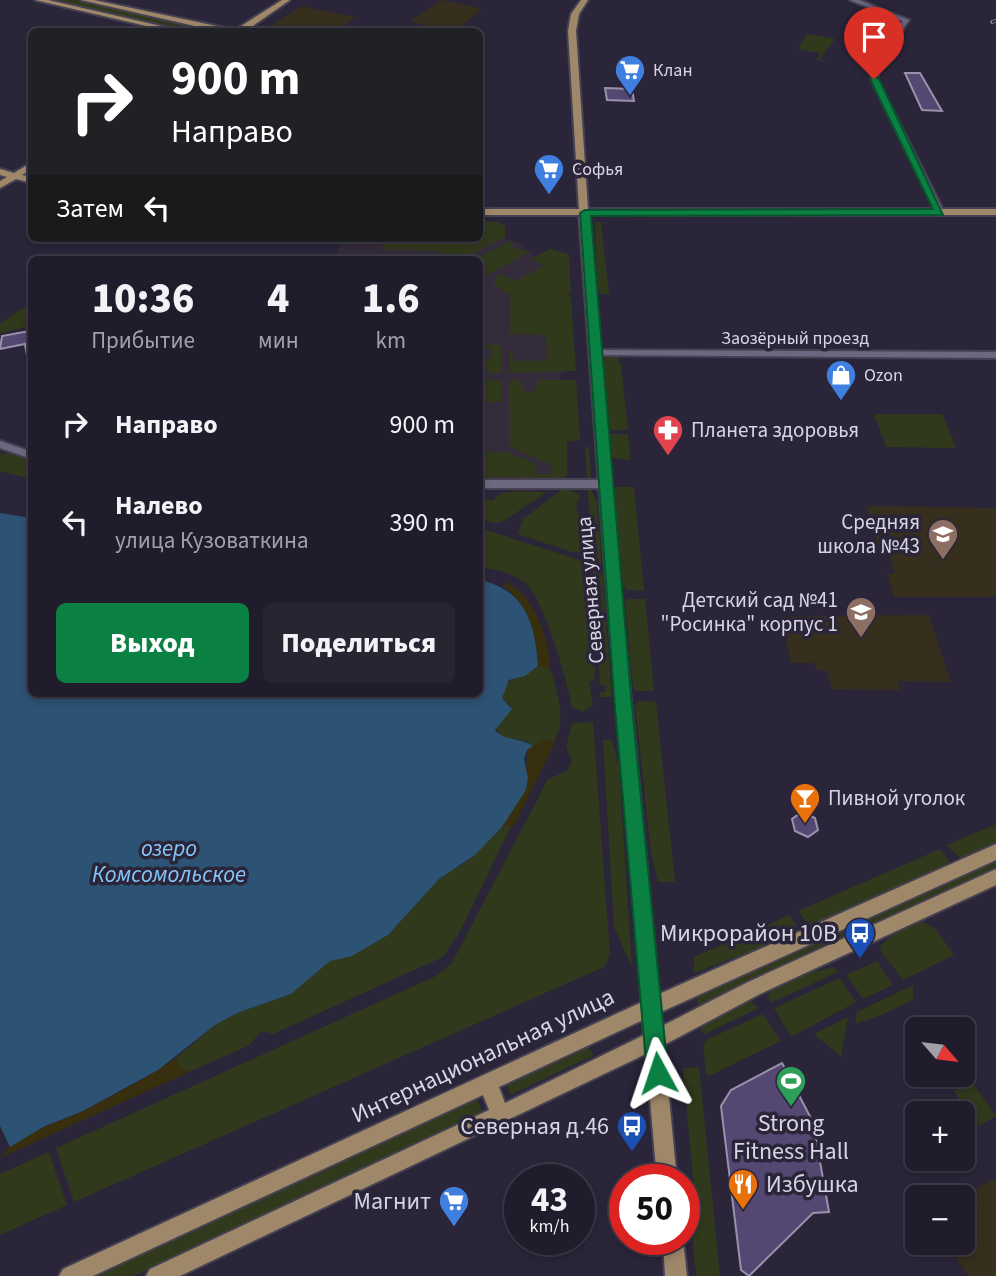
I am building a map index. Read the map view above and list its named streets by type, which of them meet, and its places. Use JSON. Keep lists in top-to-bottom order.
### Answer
{
  "streets": {
    "main road": ["Северная улица", "Интернациональная улица"],
    "street": ["Заозёрный проезд"]
  },
  "crossings": [
    ["Заозёрный проезд", "Северная улица"],
    ["Северная улица", "Интернациональная улица"]
  ],
  "water": ["озеро Комсомольское"],
  "places": {
    "supermarket": ["Клан", "Софья", "Магнит"],
    "shop": ["Ozon"],
    "pharmacy": ["Планета здоровья"],
    "school or university": ["Средняя школа №43", "Детский сад №41 \"Росинка\" корпус 1"],
    "bar": ["Пивной уголок"],
    "bus stop": ["Микрорайон 10В", "Северная д.46"],
    "sports": ["Strong Fitness Hall"],
    "restaurant": ["Избушка"]
  },
  "north": "bottom right",
  "page": {
    "turn": ["900 m", "Направо"],
    "then": "Затем",
    "eta": [
      "10:36",
      "Прибытие",
      "4",
      "мин",
      "1.6",
      "km"
    ],
    "list": [
      {
        "name": "Направо",
        "value": "900 m"
      },
      {
        "name": "Налево",
        "note": "улица Кузоваткина",
        "value": "390 m"
      }
    ],
    "buttons": ["Выход", "Поделиться"],
    "map_buttons": ["+", "−"],
    "speed": "43 km/h",
    "limit": "50"
  }
}
